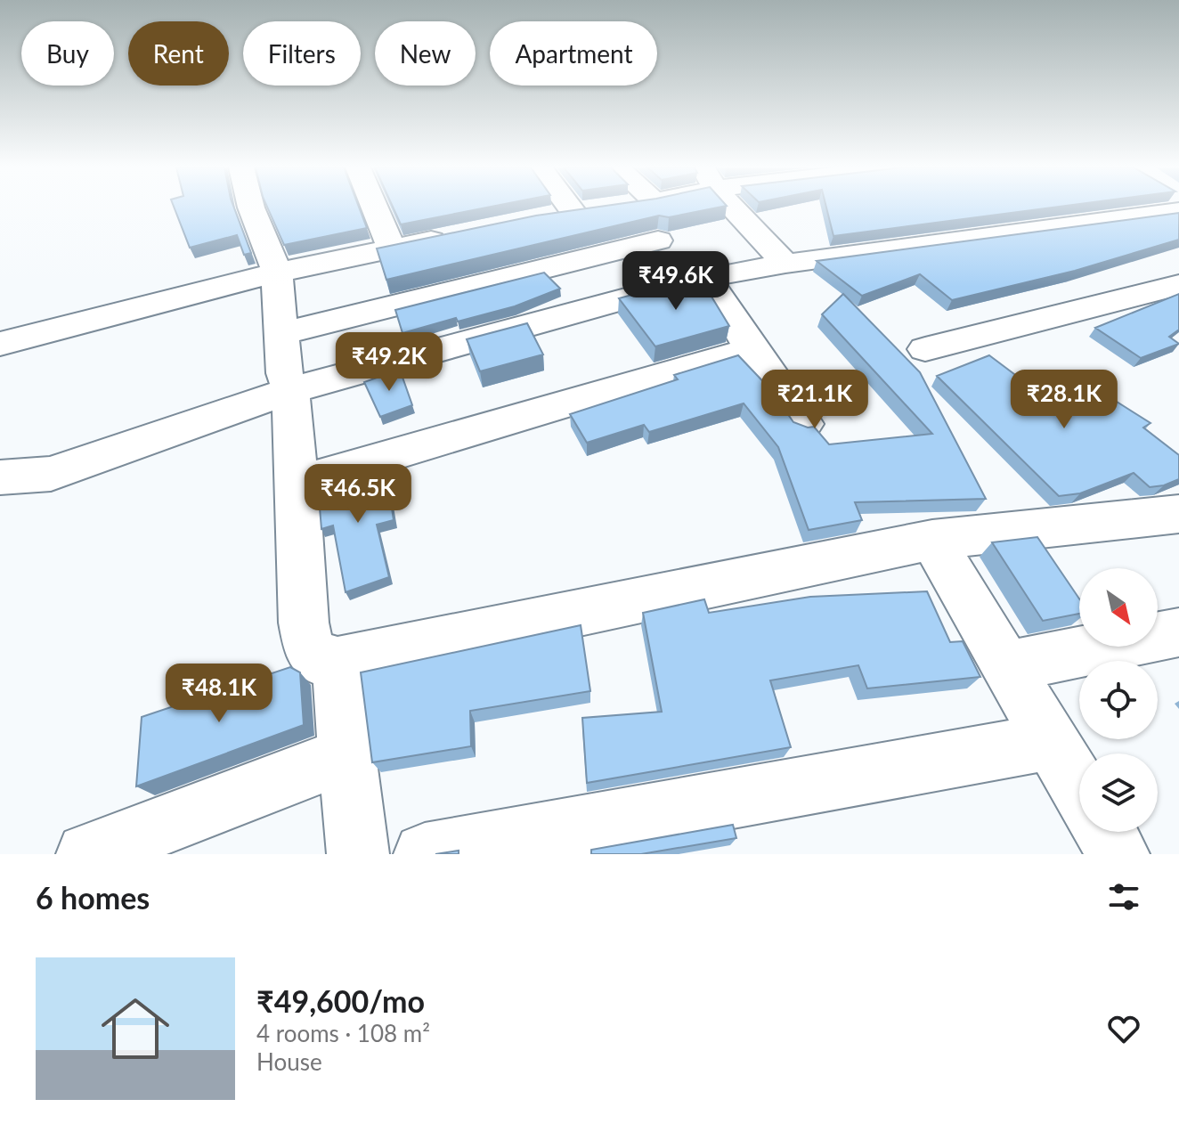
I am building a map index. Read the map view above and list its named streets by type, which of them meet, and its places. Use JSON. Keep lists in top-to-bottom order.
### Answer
{
  "north": "bottom right",
  "page": {
    "chip": [
      "Buy",
      "Rent",
      "Filters",
      "New",
      "Apartment"
    ],
    "price": [
      "₹49.6K",
      "₹49.2K",
      "₹21.1K",
      "₹28.1K",
      "₹46.5K",
      "₹48.1K"
    ],
    "heading": "6 homes",
    "list": [
      {
        "name": "₹49,600/mo",
        "note": "4 rooms · 108 m² · House"
      }
    ]
  }
}
